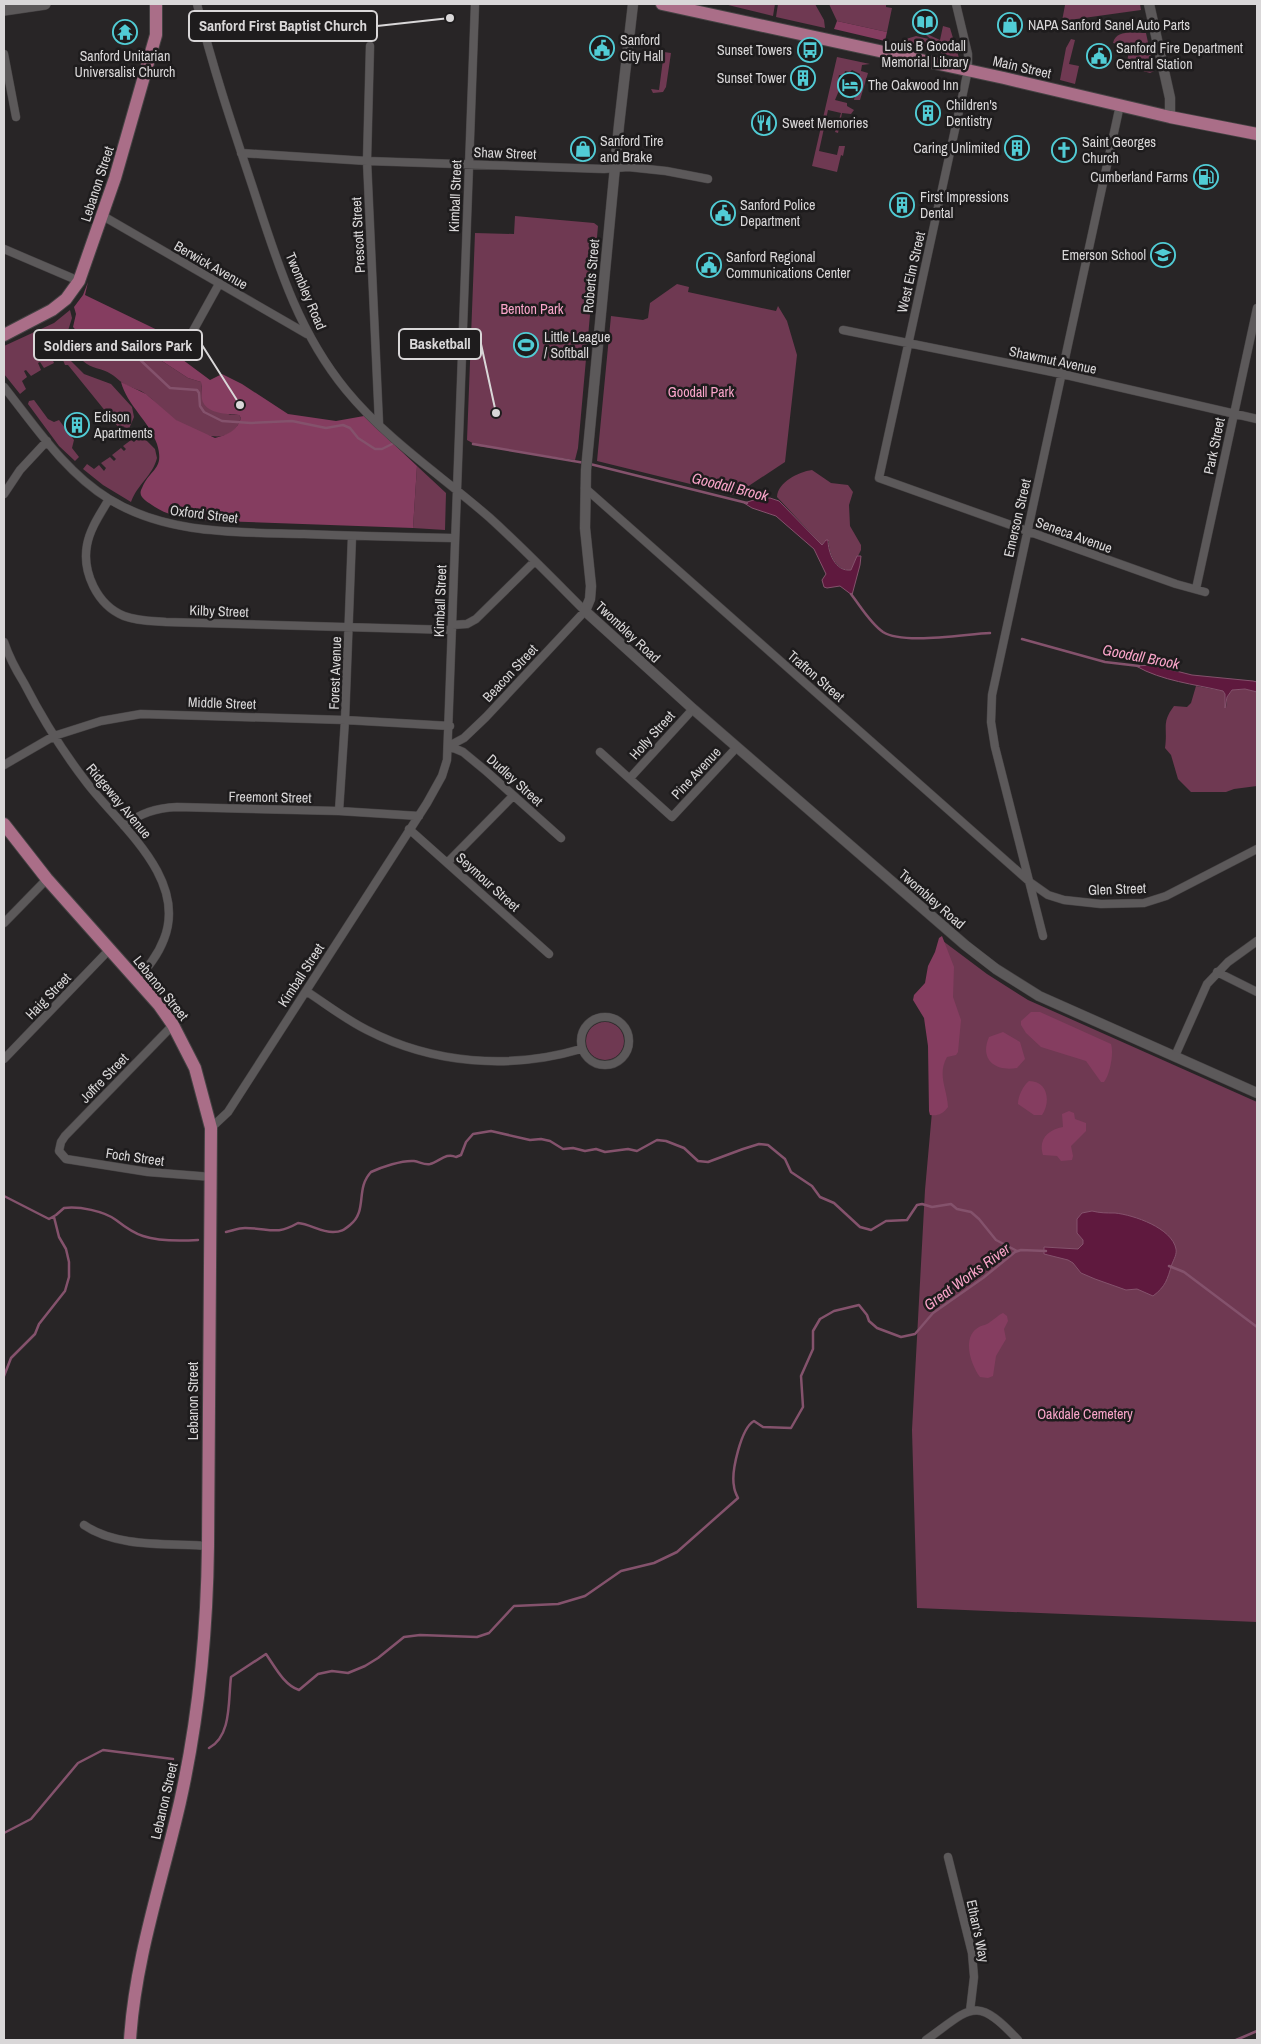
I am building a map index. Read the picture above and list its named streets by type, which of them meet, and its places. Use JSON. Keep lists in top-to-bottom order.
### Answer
{
  "streets": {
    "highway": ["Main Street", "Lebanon Street"],
    "street": [
      "Shaw Street",
      "Kimball Street",
      "Prescott Street",
      "Berwick Avenue",
      "West Elm Street",
      "Roberts Street",
      "Twombley Road",
      "Shawmut Avenue",
      "Park Street",
      "Oxford Street",
      "Emerson Street",
      "Seneca Avenue",
      "Kilby Street",
      "Forest Avenue",
      "Beacon Street",
      "Trafton Street",
      "Middle Street",
      "Holly Street",
      "Pine Avenue",
      "Dudley Street",
      "Freemont Street",
      "Ridgeway Avenue",
      "Seymour Street",
      "Glen Street",
      "Haig Street",
      "Joffre Street",
      "Foch Street",
      "Ethan's Way"
    ]
  },
  "crossings": [
    ["Main Street", "West Elm Street"],
    ["Main Street", "Emerson Street"],
    ["Shaw Street", "Kimball Street"],
    ["Shaw Street", "Prescott Street"],
    ["Shaw Street", "Roberts Street"],
    ["Shaw Street", "Twombley Road"],
    ["Lebanon Street", "Kimball Street"],
    ["Lebanon Street", "Berwick Avenue"],
    ["Lebanon Street", "Ridgeway Avenue"],
    ["Lebanon Street", "Haig Street"],
    ["Lebanon Street", "Joffre Street"],
    ["Lebanon Street", "Foch Street"],
    ["Kimball Street", "Twombley Road"],
    ["Kimball Street", "Oxford Street"],
    ["Kimball Street", "Kilby Street"],
    ["Kimball Street", "Beacon Street"],
    ["Kimball Street", "Middle Street"],
    ["Kimball Street", "Dudley Street"],
    ["Kimball Street", "Freemont Street"],
    ["Kimball Street", "Seymour Street"],
    ["Prescott Street", "Twombley Road"],
    ["Berwick Avenue", "Twombley Road"],
    ["West Elm Street", "Shawmut Avenue"],
    ["West Elm Street", "Seneca Avenue"],
    ["Roberts Street", "Twombley Road"],
    ["Roberts Street", "Beacon Street"],
    ["Roberts Street", "Trafton Street"],
    ["Twombley Road", "Kilby Street"],
    ["Twombley Road", "Beacon Street"],
    ["Twombley Road", "Holly Street"],
    ["Twombley Road", "Pine Avenue"],
    ["Shawmut Avenue", "Park Street"],
    ["Shawmut Avenue", "Emerson Street"],
    ["Park Street", "Seneca Avenue"],
    ["Oxford Street", "Kilby Street"],
    ["Oxford Street", "Forest Avenue"],
    ["Emerson Street", "Seneca Avenue"],
    ["Emerson Street", "Trafton Street"],
    ["Emerson Street", "Glen Street"],
    ["Kilby Street", "Forest Avenue"],
    ["Forest Avenue", "Middle Street"],
    ["Forest Avenue", "Freemont Street"],
    ["Beacon Street", "Dudley Street"],
    ["Trafton Street", "Glen Street"],
    ["Middle Street", "Ridgeway Avenue"],
    ["Holly Street", "Pine Avenue"],
    ["Freemont Street", "Ridgeway Avenue"],
    ["Joffre Street", "Foch Street"]
  ],
  "water": ["Goodall Brook", "Great Works River"],
  "parks": ["Benton Park", "Goodall Park", "Oakdale Cemetery"],
  "places": {
    "other": ["Sanford First Baptist Church", "Soldiers and Sailors Park", "Basketball"],
    "library": ["Louis B Goodall Memorial Library"],
    "shop": ["NAPA Sanford Sanel Auto Parts", "Sanford Tire and Brake"],
    "temple": ["Sanford Unitarian Universalist Church"],
    "public building": [
      "Sanford City Hall",
      "Sanford Fire Department Central Station",
      "Sanford Police Department",
      "Sanford Regional Communications Center"
    ],
    "bus stop": ["Sunset Towers"],
    "building": [
      "Sunset Tower",
      "Children's Dentistry",
      "Caring Unlimited",
      "First Impressions Dental",
      "Edison Apartments"
    ],
    "hotel": ["The Oakwood Inn"],
    "restaurant": ["Sweet Memories"],
    "church": ["Saint Georges Church"],
    "fuel station": ["Cumberland Farms"],
    "school or university": ["Emerson School"],
    "sports": ["Little League / Softball"]
  }
}
